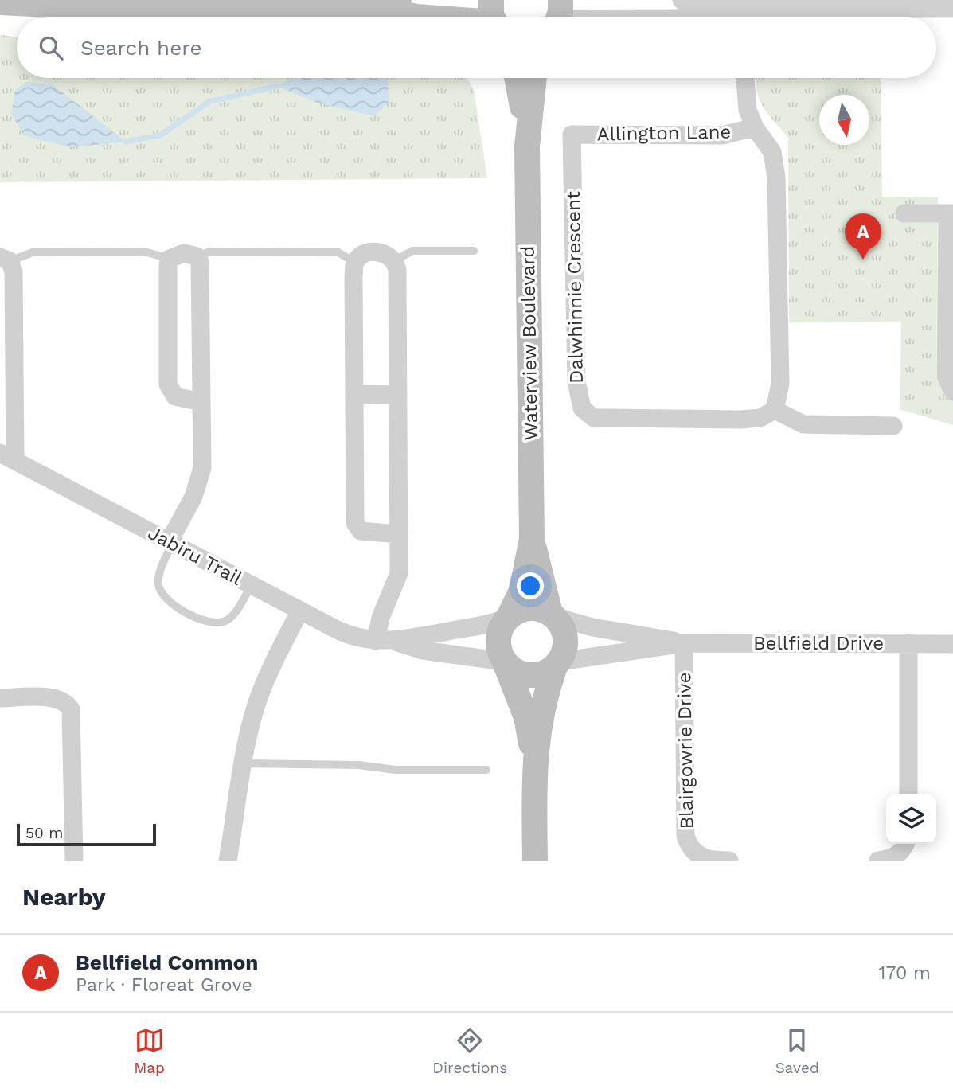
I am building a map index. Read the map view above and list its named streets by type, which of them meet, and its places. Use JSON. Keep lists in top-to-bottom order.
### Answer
{
  "streets": {
    "street": [
      "Allington Lane",
      "Dalwhinnie Crescent",
      "Waterview Boulevard",
      "Jabiru Trail",
      "Bellfield Drive",
      "Blairgowrie Drive"
    ]
  },
  "crossings": [
    ["Allington Lane", "Dalwhinnie Crescent"],
    ["Waterview Boulevard", "Jabiru Trail"],
    ["Waterview Boulevard", "Bellfield Drive"],
    ["Jabiru Trail", "Bellfield Drive"],
    ["Bellfield Drive", "Blairgowrie Drive"]
  ],
  "scale_bar": "50 m",
  "north": "bottom",
  "page": {
    "search": "Search here",
    "pins": "A",
    "scale": "50 m",
    "heading": "Nearby",
    "list": [
      {
        "mark": "A",
        "name": "Bellfield Common",
        "note": "Park · Floreat Grove",
        "value": "170 m"
      }
    ],
    "nav": ["Map", "Directions", "Saved"]
  }
}
